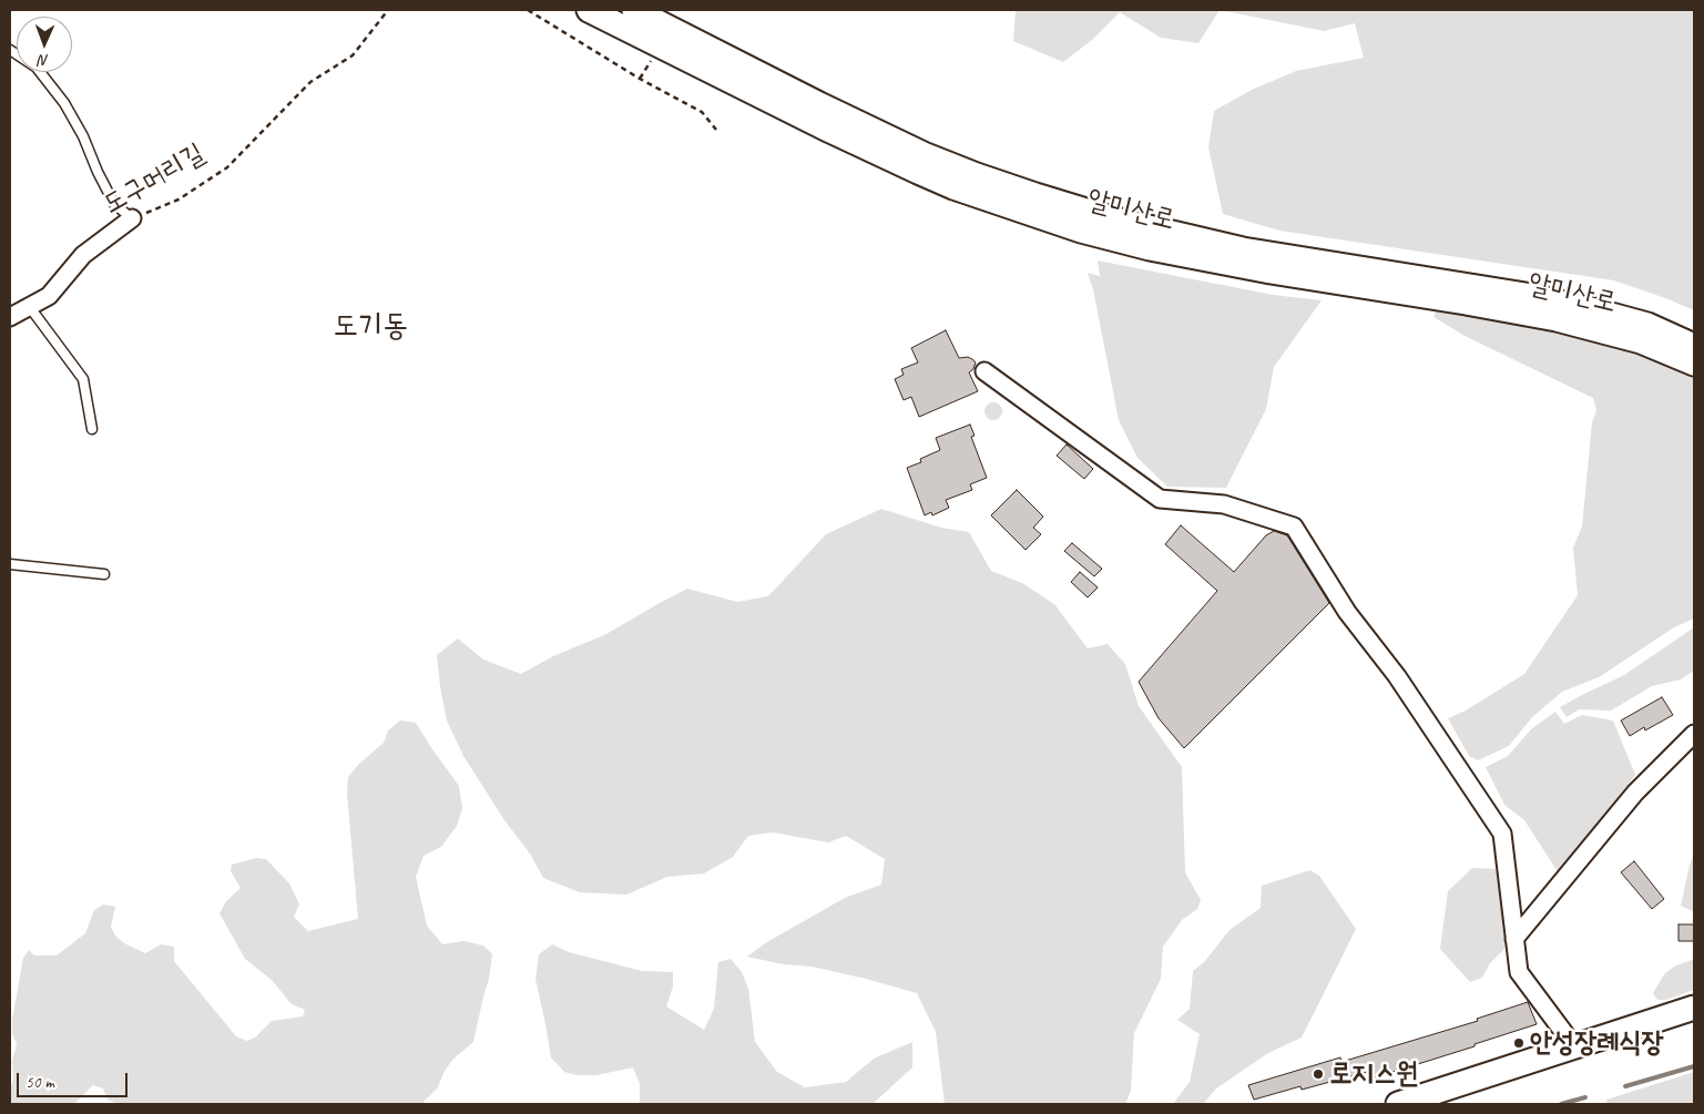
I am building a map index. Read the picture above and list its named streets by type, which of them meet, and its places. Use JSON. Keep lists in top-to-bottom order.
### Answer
{
  "streets": {
    "main road": ["알미산로"],
    "street": ["도구머리길"]
  },
  "districts": ["도기동"],
  "places": ["안성장례식장", "로지스원"],
  "scale_bar": "50 m",
  "north": "bottom"
}
